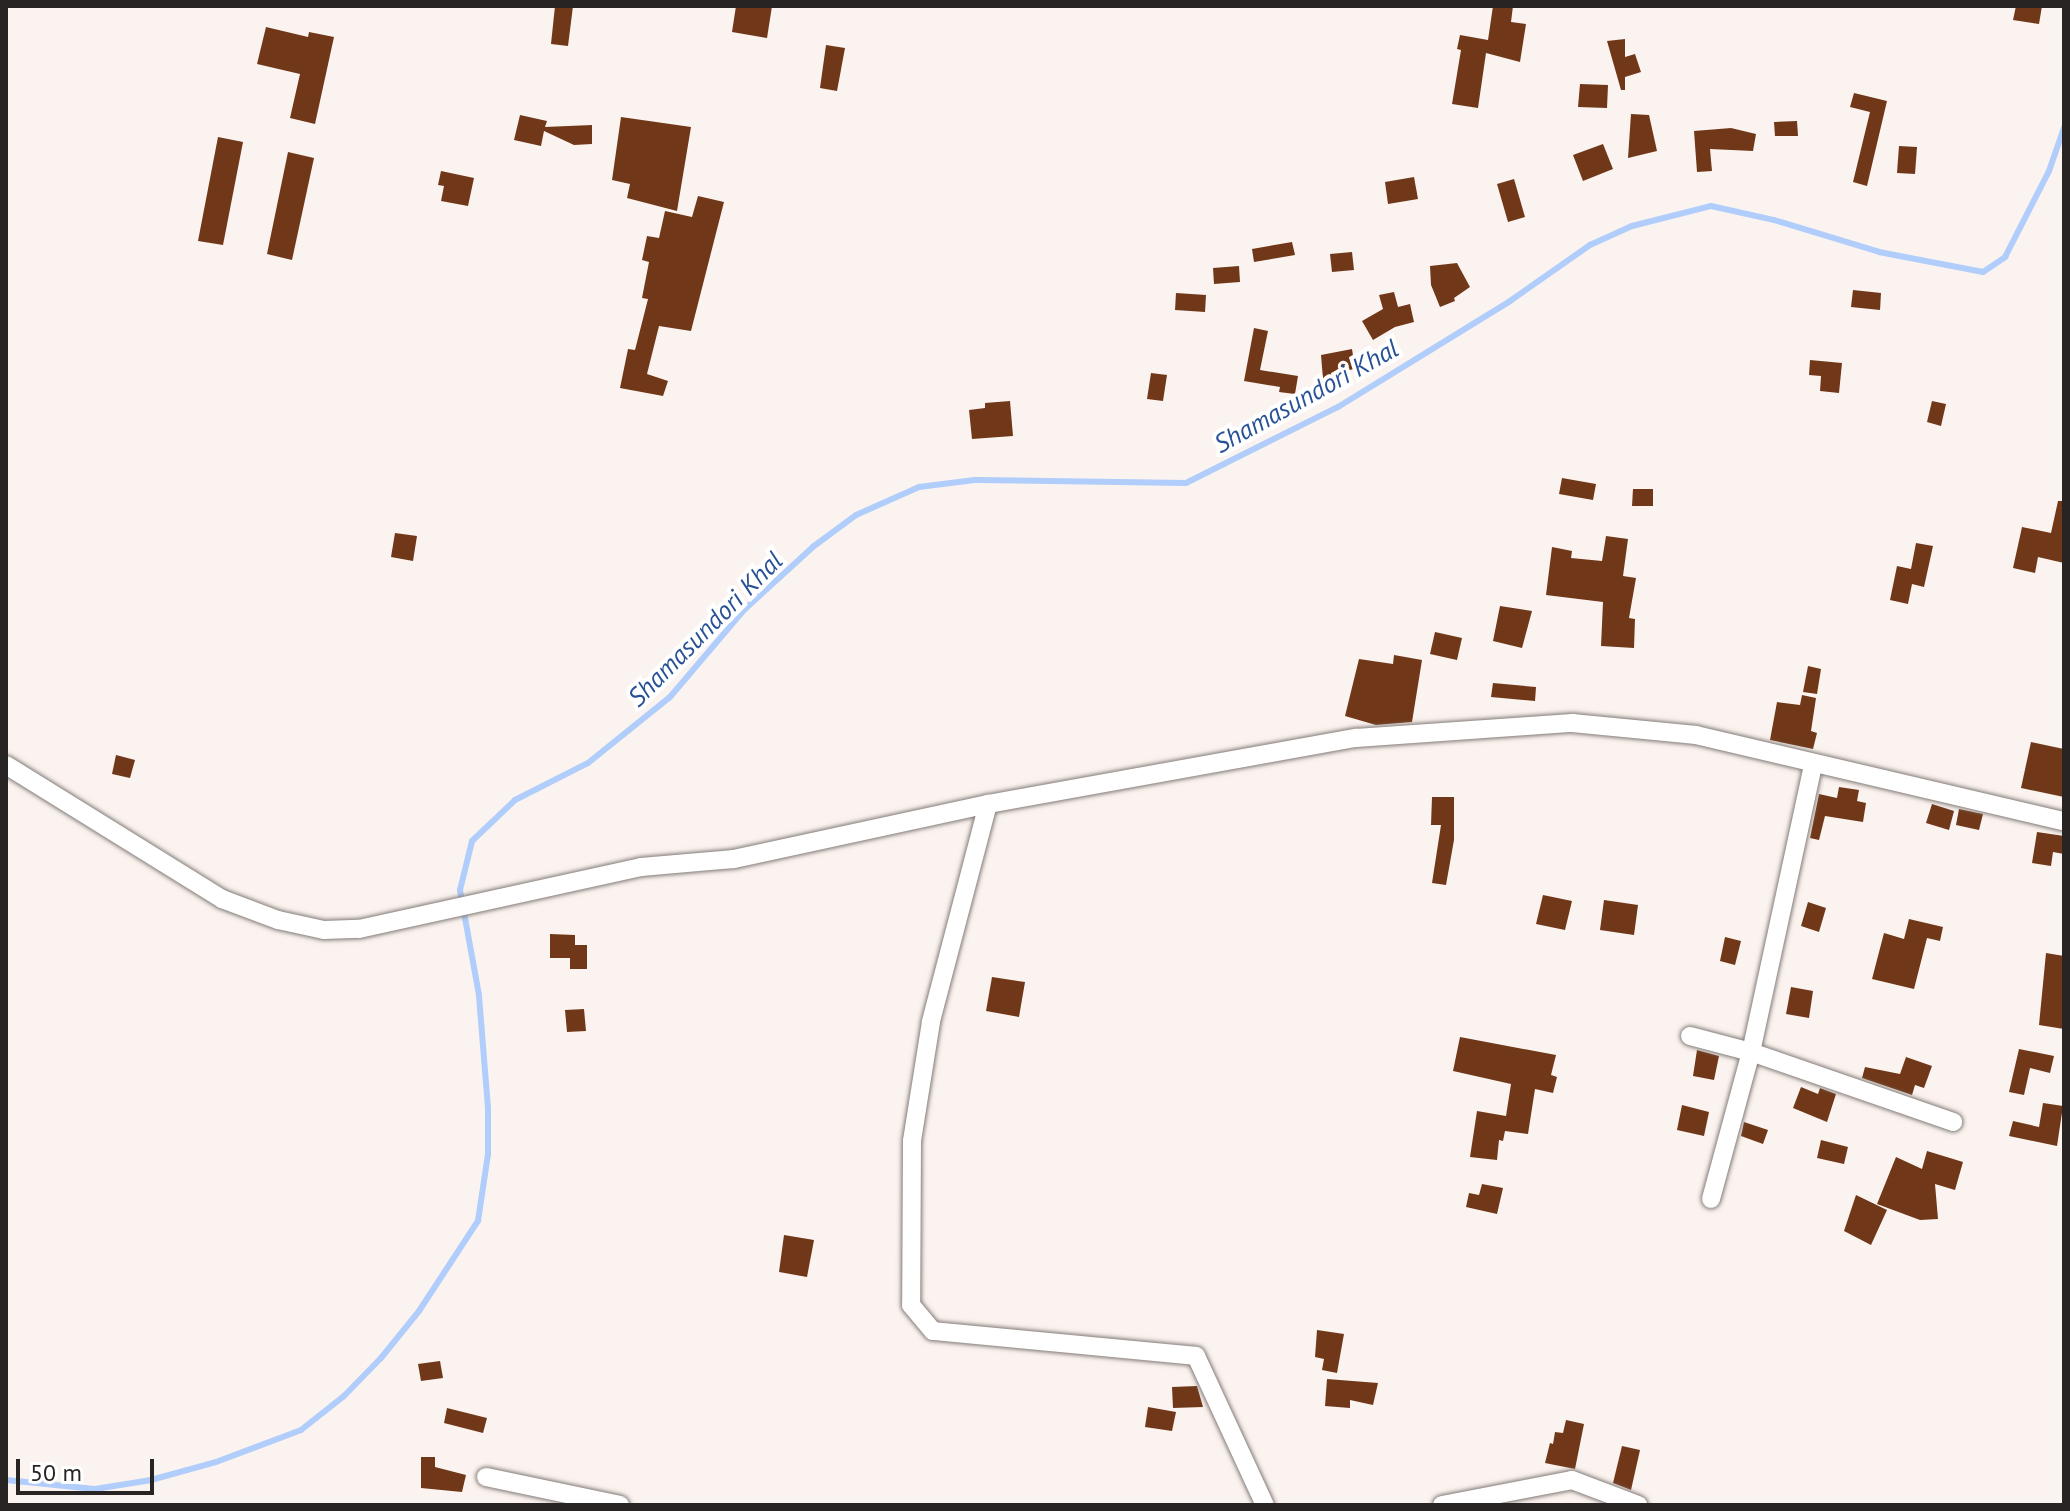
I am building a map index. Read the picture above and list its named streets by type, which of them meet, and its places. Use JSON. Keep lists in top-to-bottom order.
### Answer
{
  "water": ["Shamasundori Khal"],
  "scale_bar": "50 m"
}
